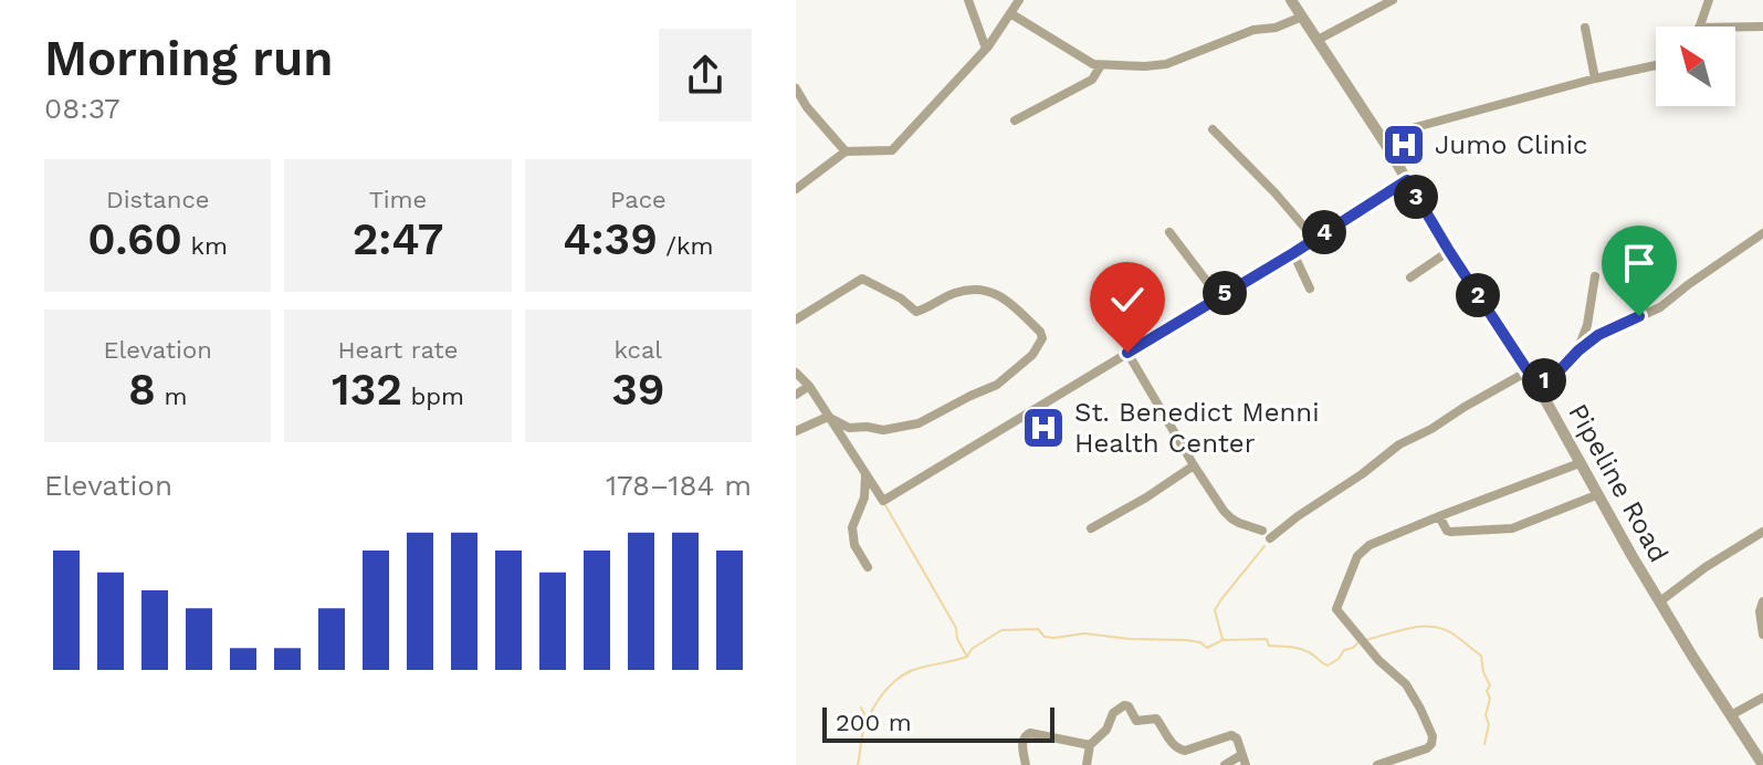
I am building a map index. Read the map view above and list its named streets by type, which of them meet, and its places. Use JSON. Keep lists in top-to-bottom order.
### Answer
{
  "streets": {
    "street": ["Pipeline Road"]
  },
  "places": {
    "hospital": ["Jumo Clinic", "St. Benedict Menni Health Center"]
  },
  "scale_bar": "200 m",
  "north": "top left",
  "page": {
    "heading": ["Morning run", "08:37"],
    "stats": [
      ["Distance", "0.60 km"],
      ["Time", "2:47"],
      ["Pace", "4:39 /km"],
      ["Elevation", "8 m"],
      ["Heart rate", "132 bpm"],
      ["kcal", "39"]
    ],
    "pins": [
      "3",
      "4",
      "5",
      "2",
      "1"
    ],
    "chart": ["Elevation", "178–184 m"],
    "scale": "200 m"
  }
}
